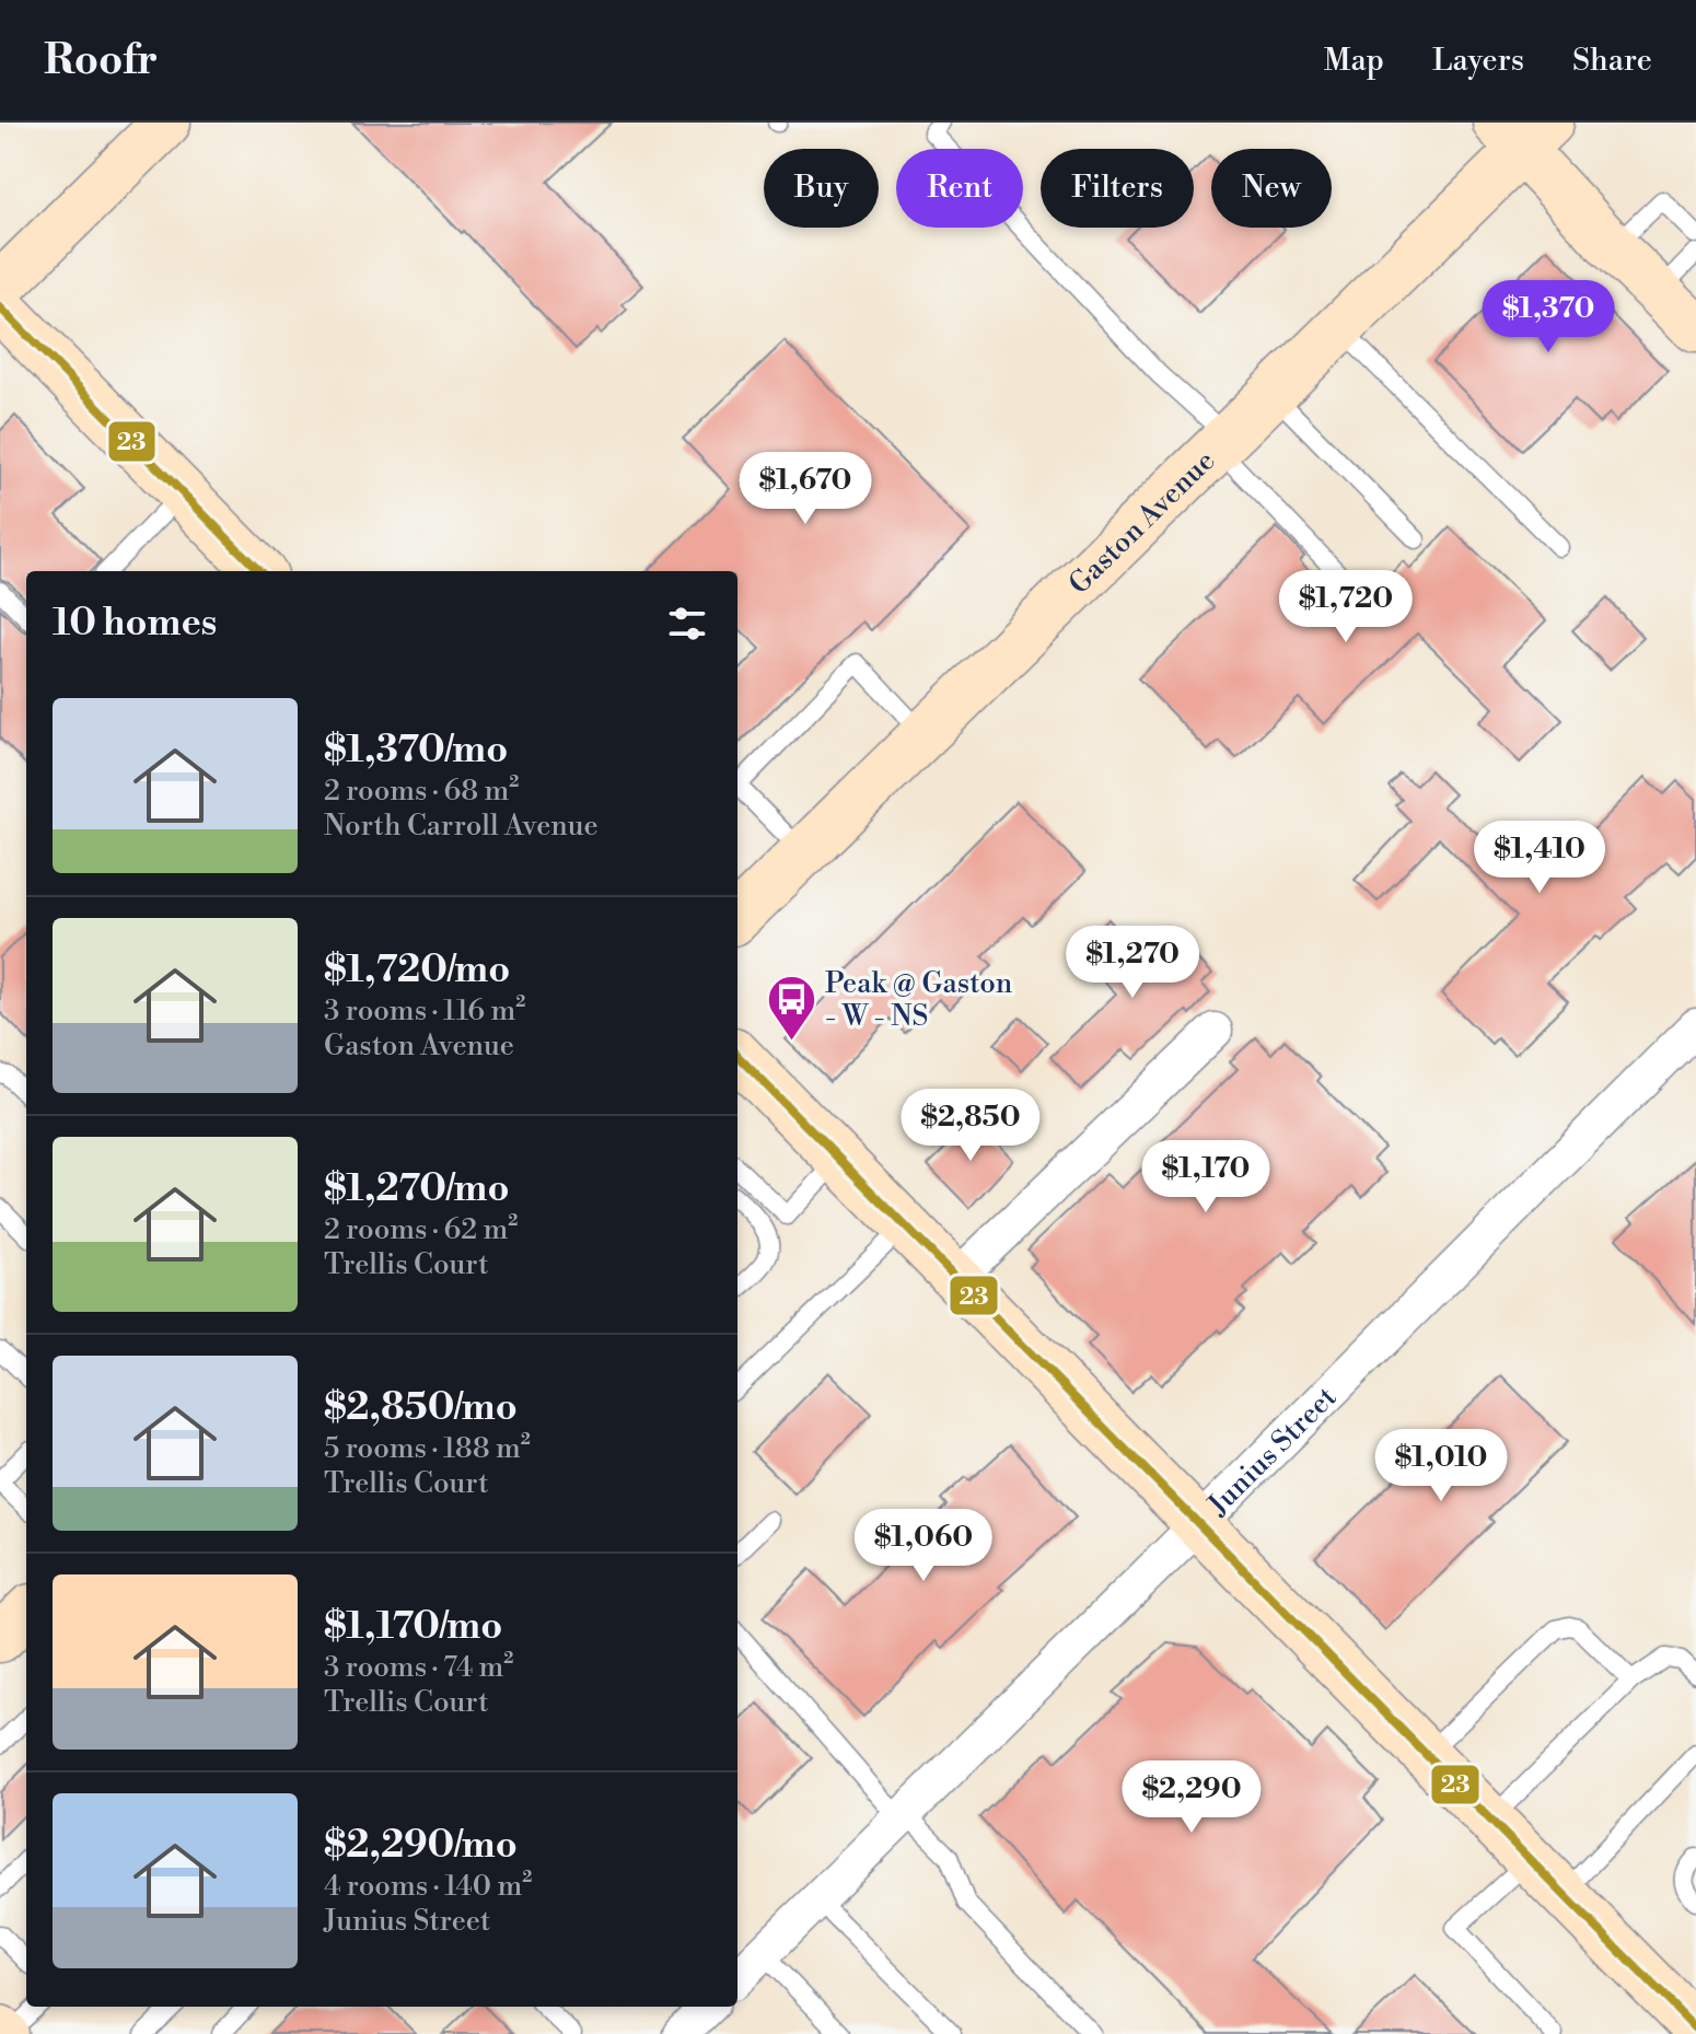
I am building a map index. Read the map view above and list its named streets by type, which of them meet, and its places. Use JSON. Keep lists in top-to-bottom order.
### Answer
{
  "streets": {
    "main road": ["Gaston Avenue"],
    "street": ["Junius Street"]
  },
  "places": {
    "bus stop": ["Peak @ Gaston - W - NS"]
  },
  "lines": ["transit line 23"],
  "page": {
    "header": "Roofr",
    "nav": ["Map", "Layers", "Share"],
    "chip": [
      "Buy",
      "Rent",
      "Filters",
      "New"
    ],
    "price": [
      "$1,370",
      "$1,670",
      "$1,720",
      "$1,410",
      "$1,270",
      "$2,850",
      "$1,170",
      "$1,010",
      "$1,060",
      "$2,290"
    ],
    "heading": "10 homes",
    "list": [
      {
        "name": "$1,370/mo",
        "note": "2 rooms · 68 m² · North Carroll Avenue"
      },
      {
        "name": "$1,720/mo",
        "note": "3 rooms · 116 m² · Gaston Avenue"
      },
      {
        "name": "$1,270/mo",
        "note": "2 rooms · 62 m² · Trellis Court"
      },
      {
        "name": "$2,850/mo",
        "note": "5 rooms · 188 m² · Trellis Court"
      },
      {
        "name": "$1,170/mo",
        "note": "3 rooms · 74 m² · Trellis Court"
      },
      {
        "name": "$2,290/mo",
        "note": "4 rooms · 140 m² · Junius Street"
      }
    ]
  }
}
